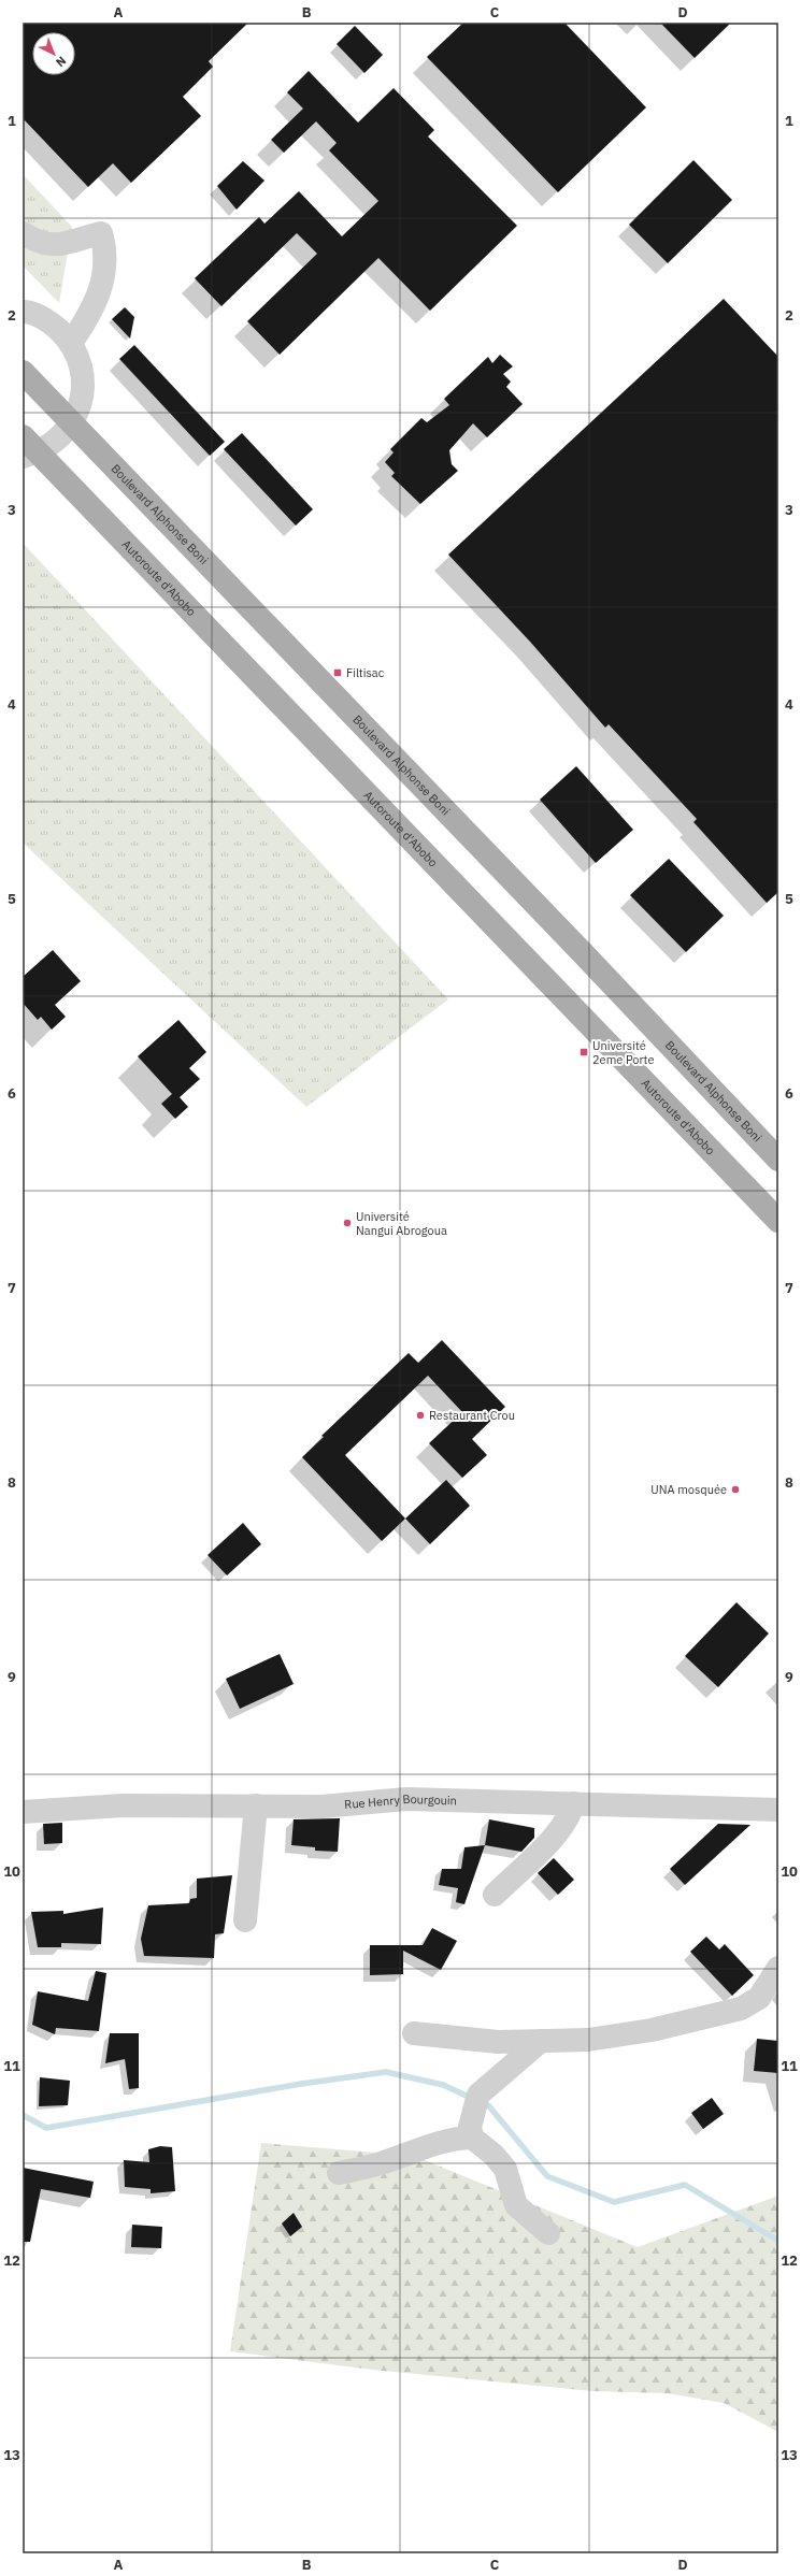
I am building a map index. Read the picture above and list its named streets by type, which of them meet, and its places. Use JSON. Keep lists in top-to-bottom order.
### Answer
{
  "streets": {
    "main road": ["Boulevard Alphonse Boni", "Autoroute d'Abobo"],
    "street": ["Rue Henry Bourgouin"]
  },
  "places": {
    "transit": ["Filtisac", "Université 2eme Porte"],
    "other": ["Université Nangui Abrogoua", "Restaurant Crou", "UNA mosquée"]
  },
  "north": "bottom right",
  "grid": {
    "columns": [
      "A",
      "B",
      "C",
      "D"
    ],
    "rows": [
      "1",
      "2",
      "3",
      "4",
      "5",
      "6",
      "7",
      "8",
      "9",
      "10",
      "11",
      "12",
      "13"
    ]
  }
}
